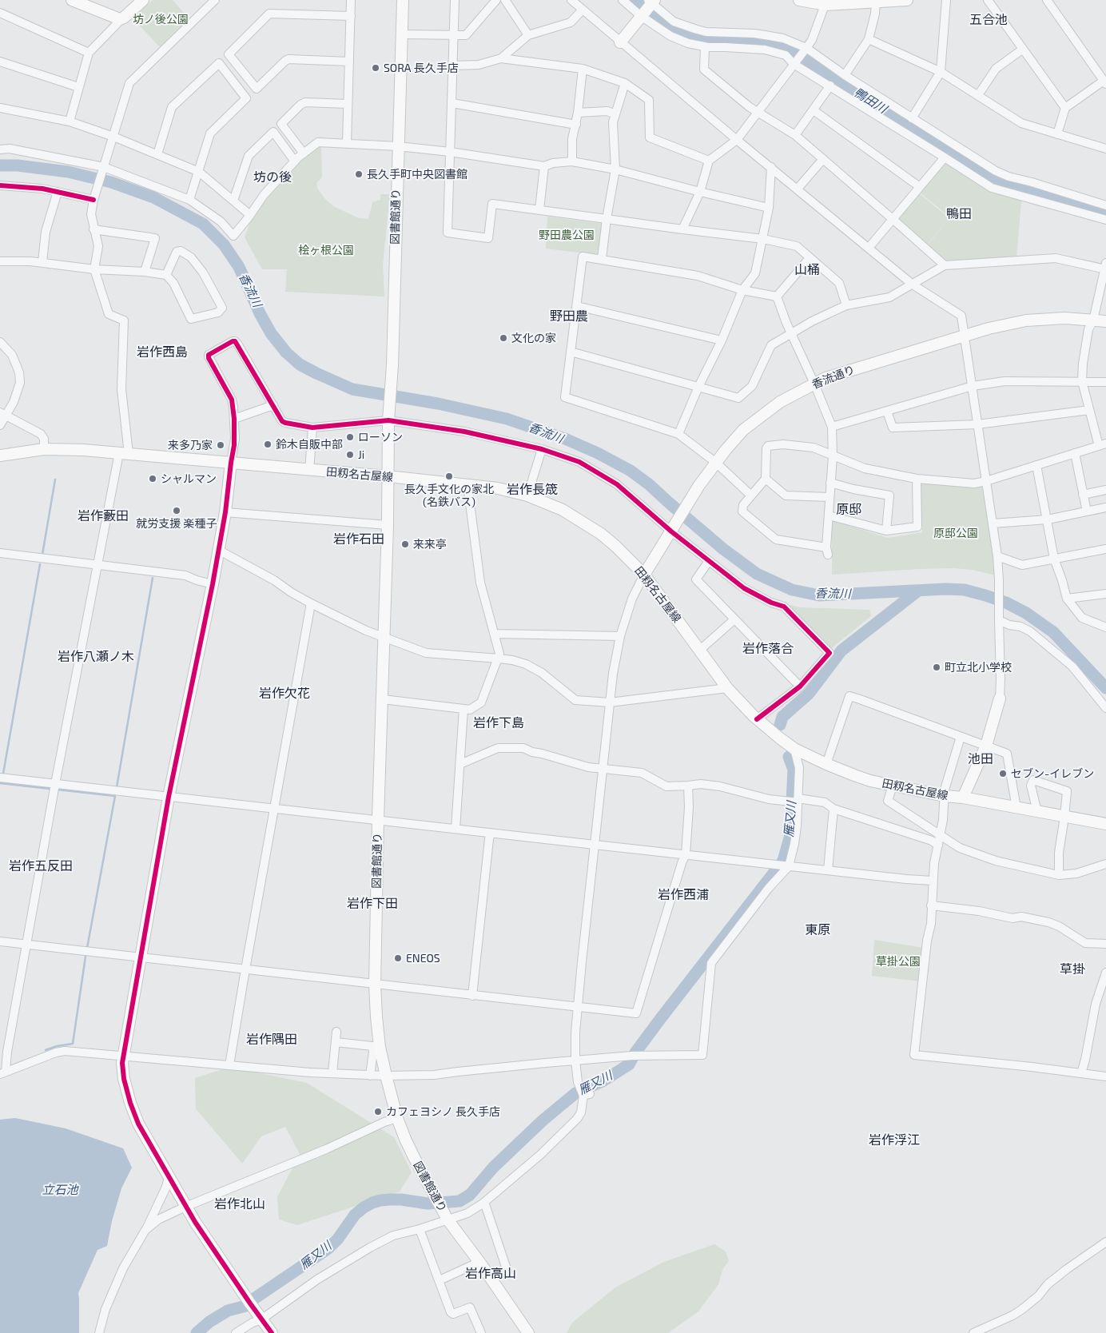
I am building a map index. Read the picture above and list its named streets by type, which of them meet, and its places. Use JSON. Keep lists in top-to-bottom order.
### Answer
{
  "streets": {
    "street": ["図書館通り", "香流通り", "田籾名古屋線"]
  },
  "crossings": [
    ["図書館通り", "田籾名古屋線"],
    ["香流通り", "田籾名古屋線"]
  ],
  "districts": [
    "五合池",
    "坊の後",
    "鴨田",
    "山桶",
    "野田農",
    "岩作西島",
    "岩作長筬",
    "原邸",
    "岩作藪田",
    "岩作石田",
    "岩作落合",
    "岩作八瀬ノ木",
    "岩作欠花",
    "岩作下島",
    "池田",
    "岩作五反田",
    "岩作西浦",
    "岩作下田",
    "東原",
    "草掛",
    "岩作隅田",
    "岩作浮江",
    "岩作北山",
    "岩作高山"
  ],
  "water": [
    "鴨田川",
    "香流川",
    "雁又川",
    "立石池"
  ],
  "parks": [
    "坊ノ後公園",
    "野田農公園",
    "桧ヶ根公園",
    "原邸公園",
    "草掛公園"
  ],
  "places": [
    "SORA 長久手店",
    "長久手町中央図書館",
    "文化の家",
    "ローソン",
    "鈴木自販中部",
    "来多乃家",
    "Ji",
    "長久手文化の家北 (名鉄バス)",
    "シャルマン",
    "就労支援 楽種子",
    "来来亭",
    "町立北小学校",
    "セブン-イレブン",
    "ENEOS",
    "カフェヨシノ 長久手店"
  ]
}
